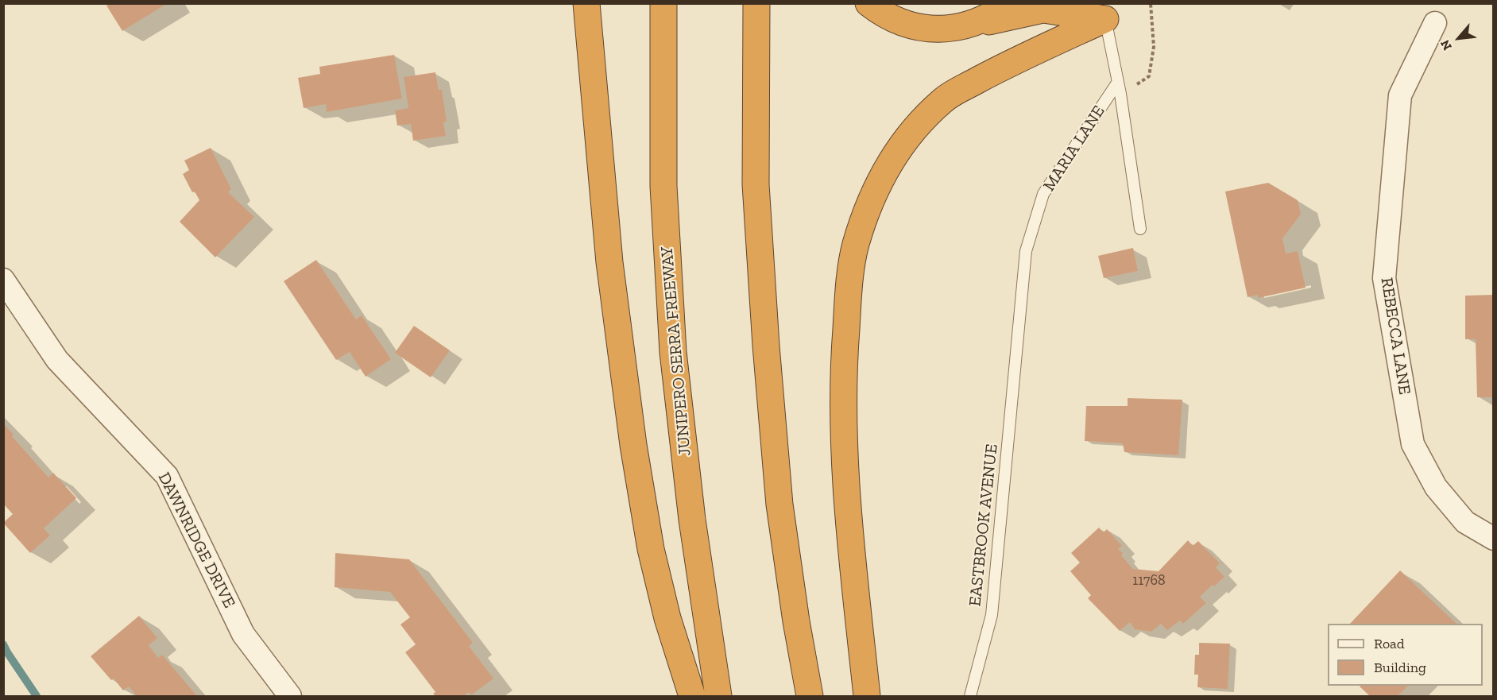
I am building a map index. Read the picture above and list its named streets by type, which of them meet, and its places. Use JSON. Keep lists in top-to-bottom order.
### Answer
{
  "streets": {
    "highway": ["JUNIPERO SERRA FREEWAY"],
    "street": ["REBECCA LANE", "DAWNRIDGE DRIVE"],
    "lane": ["MARIA LANE", "EASTBROOK AVENUE"]
  },
  "crossings": [
    ["MARIA LANE", "EASTBROOK AVENUE"]
  ],
  "house_numbers": ["11768"],
  "legend": ["Road", "Building"],
  "north": "bottom left"
}
